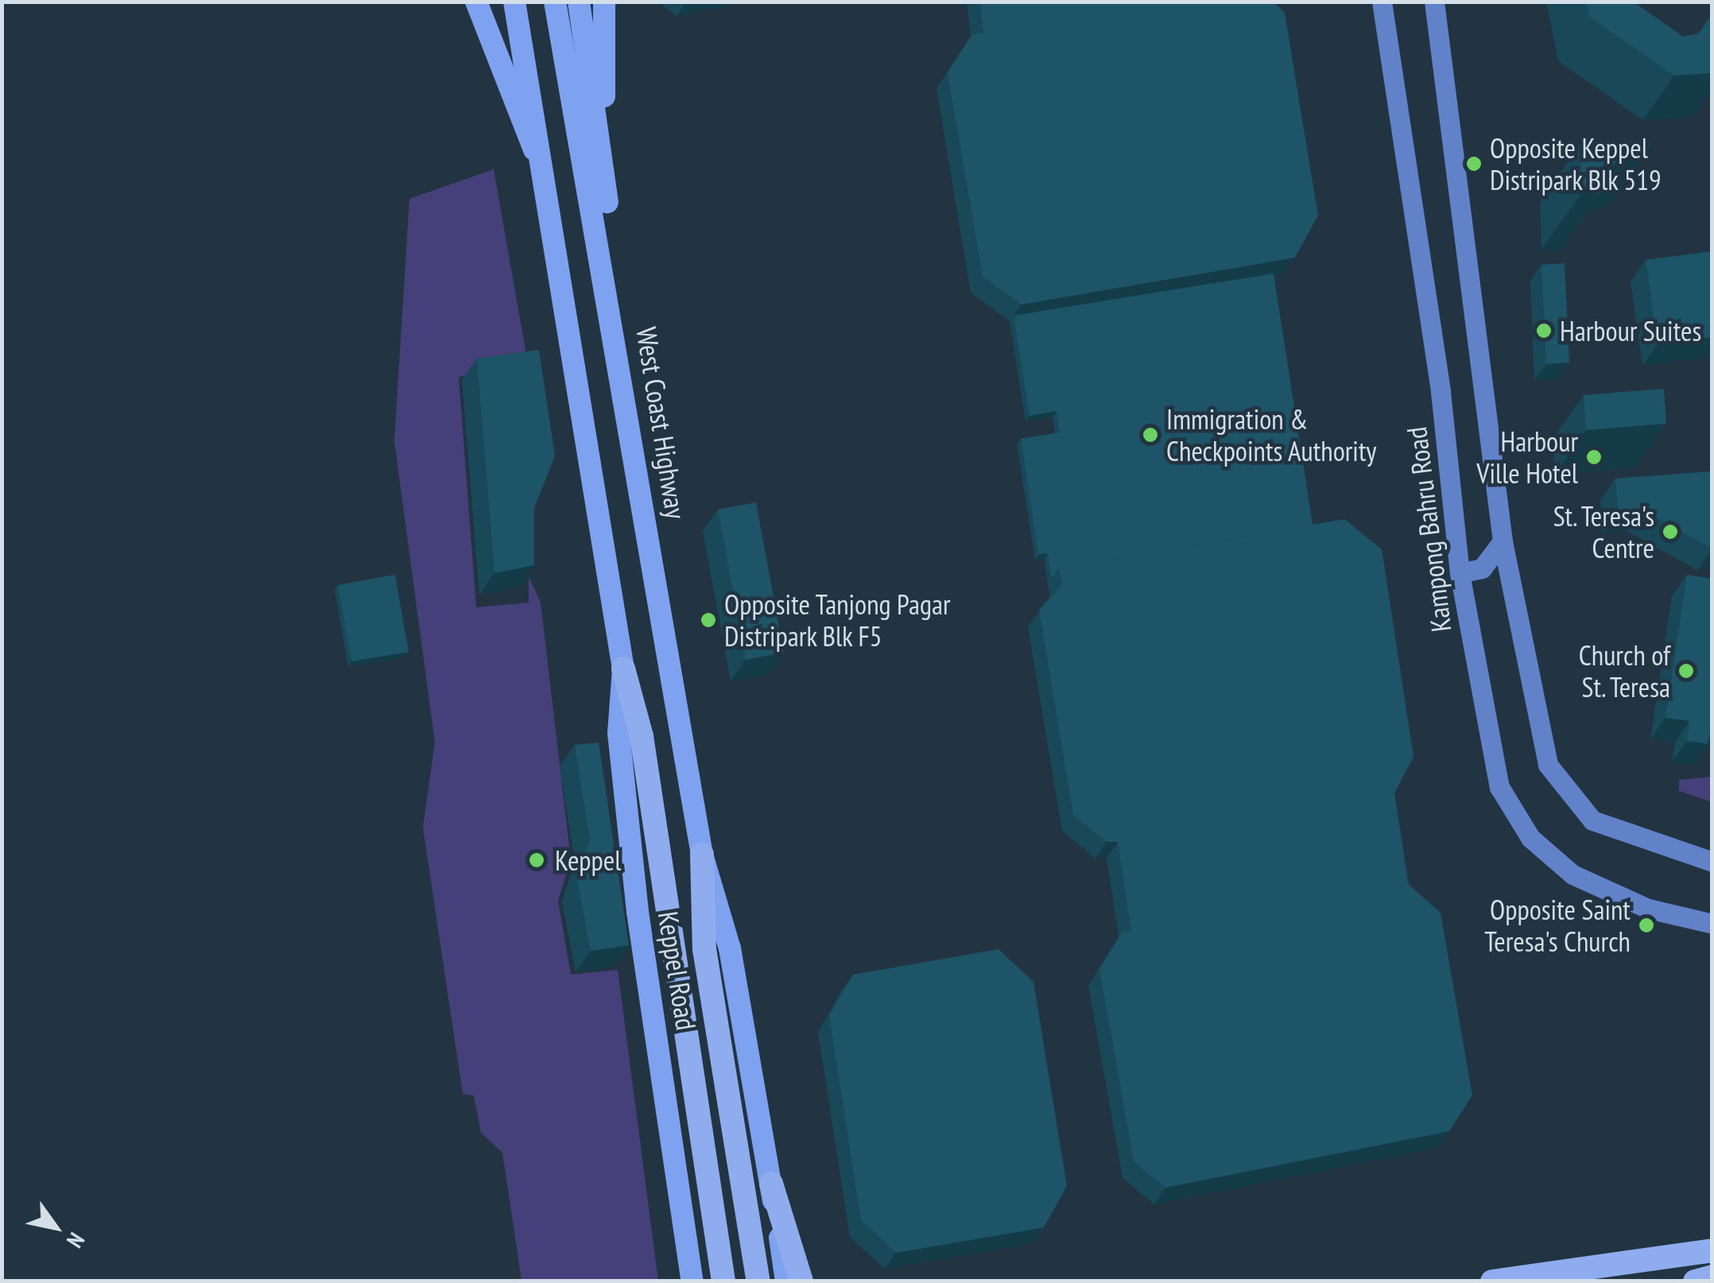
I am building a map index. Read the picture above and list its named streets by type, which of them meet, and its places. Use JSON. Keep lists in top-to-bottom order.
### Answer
{
  "streets": {
    "highway": ["West Coast Highway", "Keppel Road"],
    "main road": ["Kampong Bahru Road"]
  },
  "crossings": [
    ["West Coast Highway", "Keppel Road"]
  ],
  "places": [
    "Opposite Keppel Distripark Blk 519",
    "Harbour Suites",
    "Immigration & Checkpoints Authority",
    "Harbour Ville Hotel",
    "St. Teresa's Centre",
    "Opposite Tanjong Pagar Distripark Blk F5",
    "Church of St. Teresa",
    "Keppel",
    "Opposite Saint Teresa's Church"
  ],
  "north": "bottom right"
}
